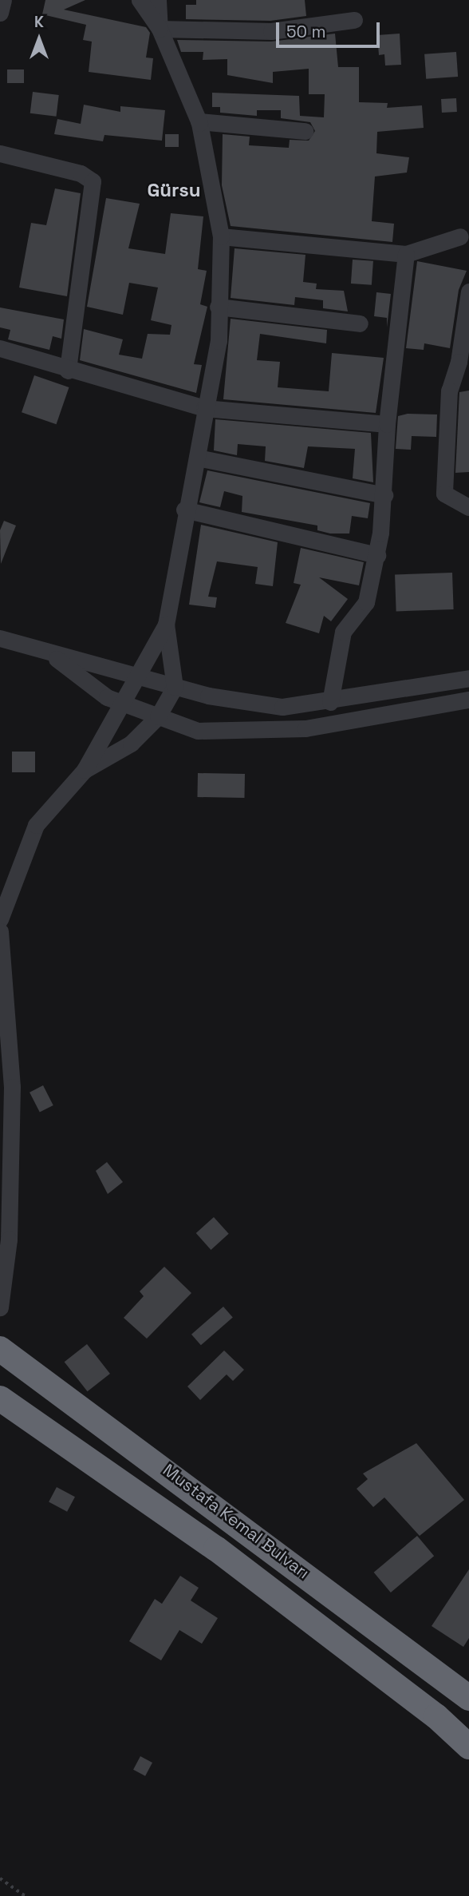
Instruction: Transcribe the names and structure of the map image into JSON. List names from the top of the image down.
{
  "streets": {
    "highway": ["Mustafa Kemal Bulvarı"]
  },
  "districts": ["Gürsu"],
  "scale_bar": "50 m",
  "north": "top"
}
